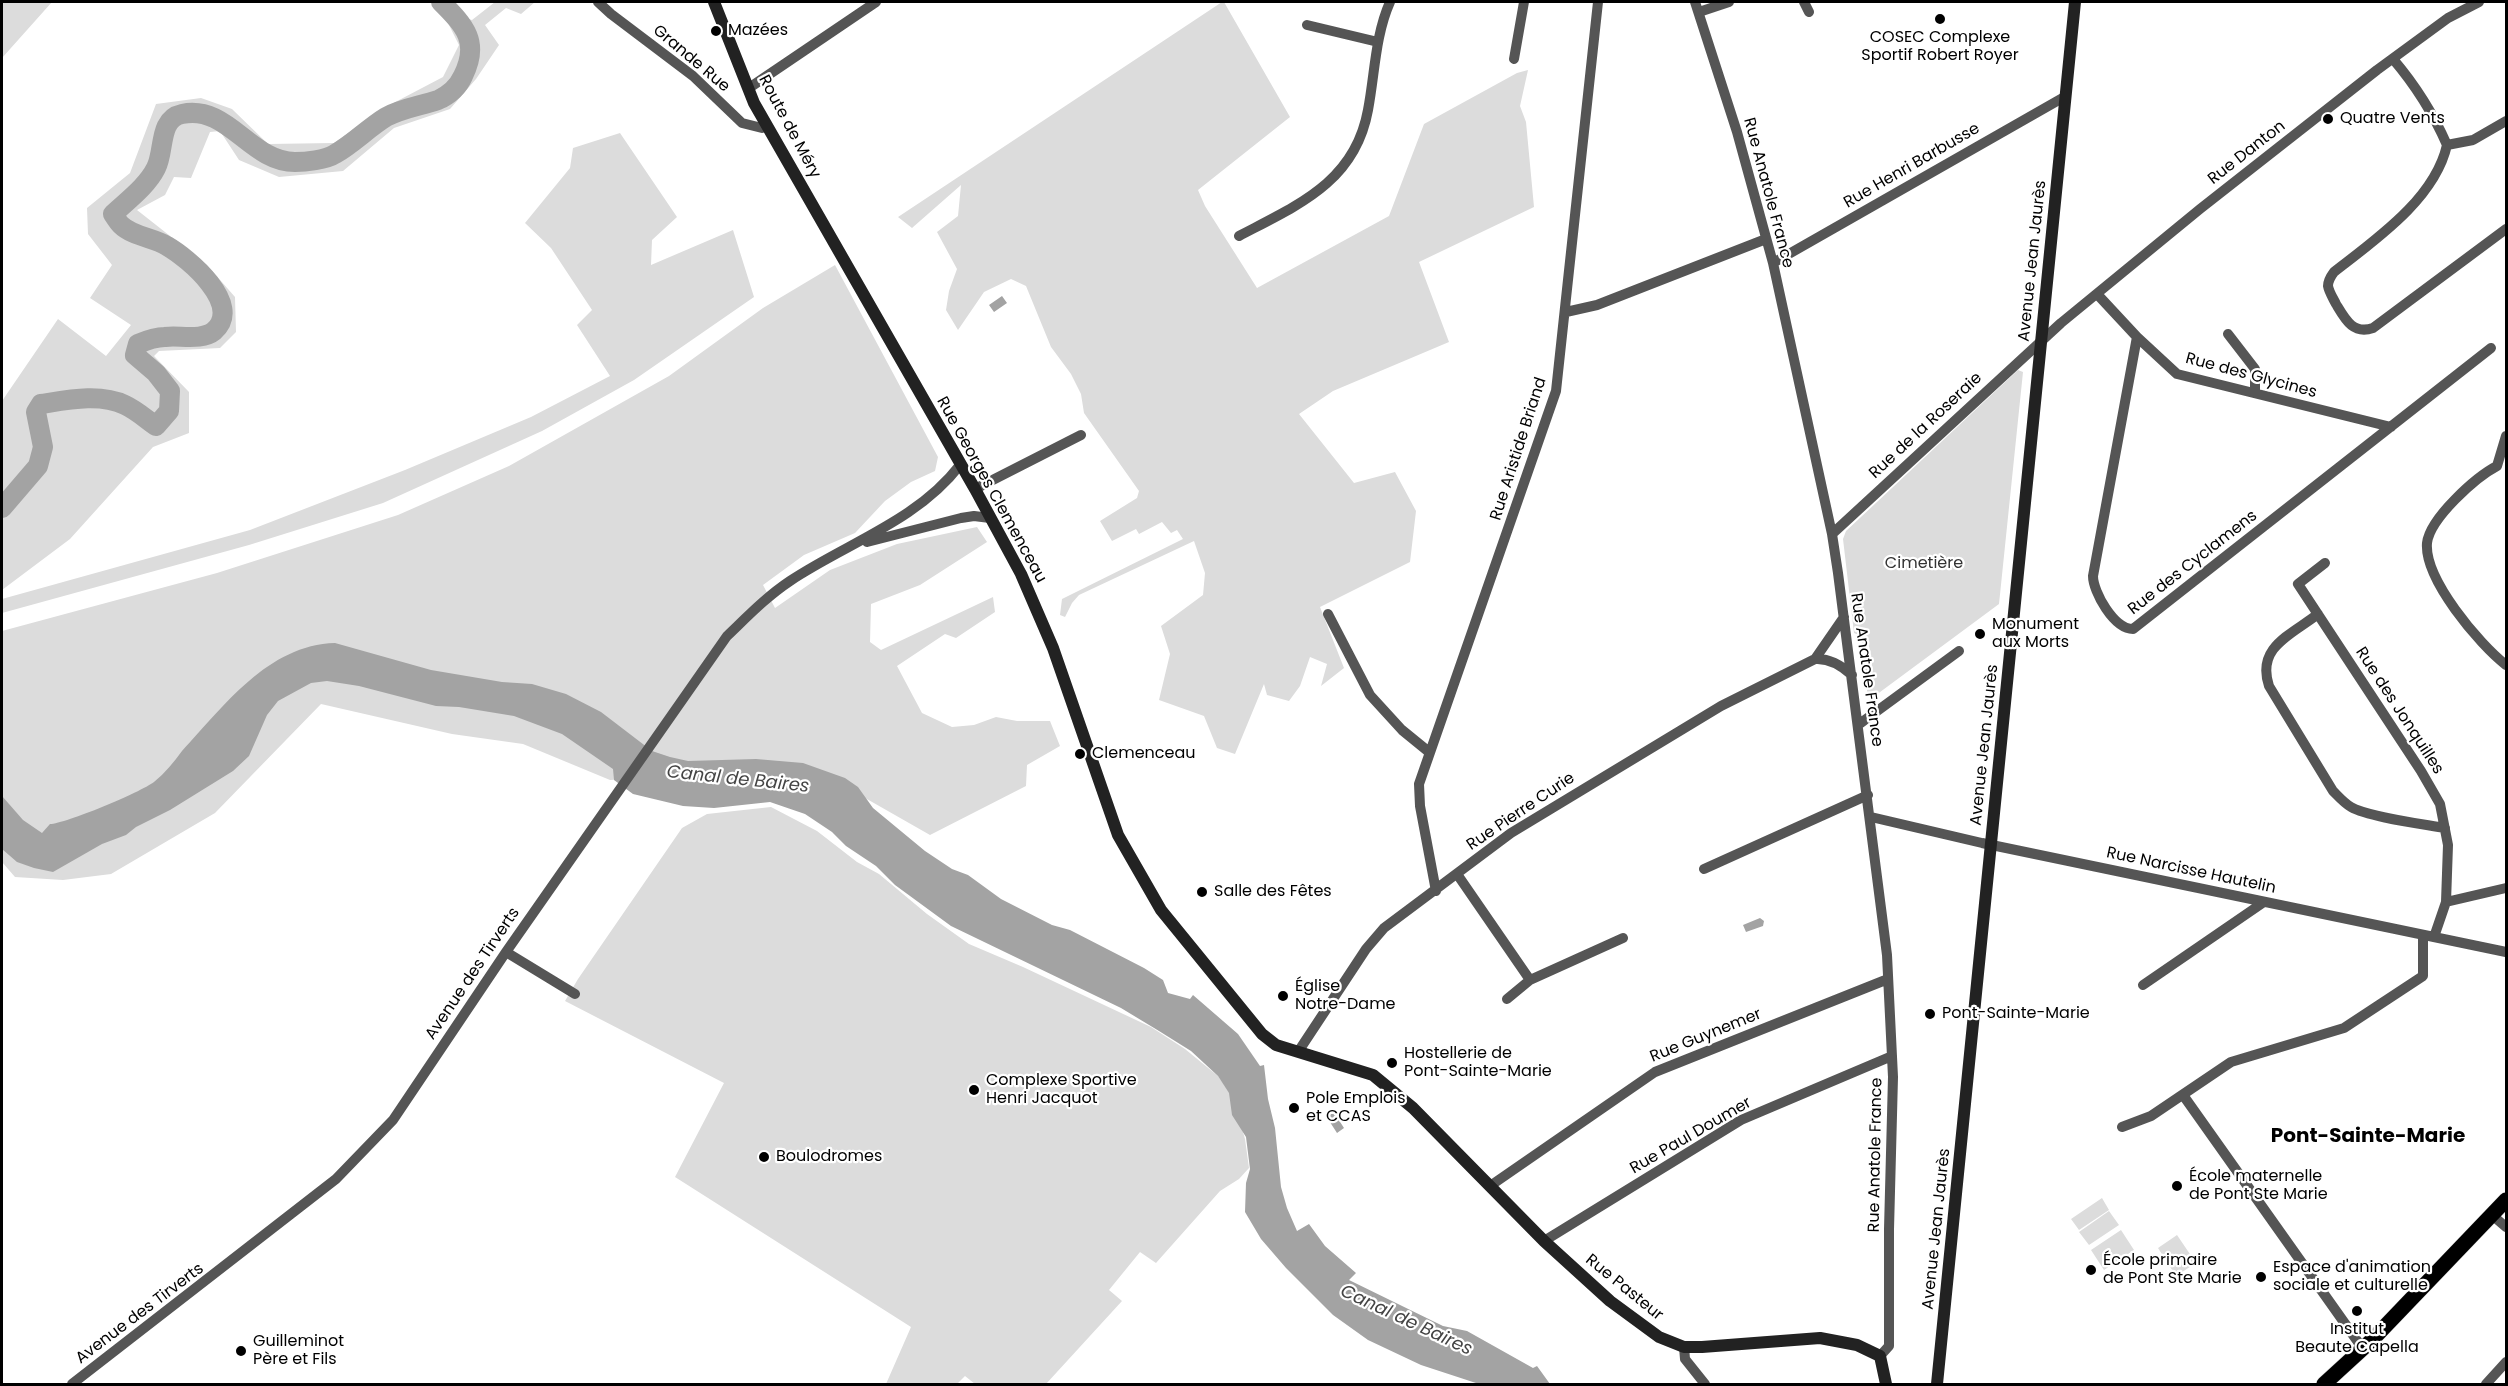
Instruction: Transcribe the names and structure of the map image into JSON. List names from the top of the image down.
{
  "streets": {
    "main road": [
      "Route de Méry",
      "Avenue Jean Jaurès",
      "Rue Georges Clemenceau",
      "Rue Pasteur"
    ],
    "street": [
      "Grande Rue",
      "Rue Danton",
      "Rue Henri Barbusse",
      "Rue Anatole France",
      "Rue des Glycines",
      "Rue de la Roseraie",
      "Rue Aristide Briand",
      "Rue des Cyclamens",
      "Rue des Jonquilles",
      "Rue Pierre Curie",
      "Rue Narcisse Hautelin",
      "Avenue des Tirverts",
      "Rue Guynemer",
      "Rue Paul Doumer"
    ]
  },
  "crossings": [
    ["Grande Rue", "Route de Méry"],
    ["Route de Méry", "Rue Georges Clemenceau"],
    ["Rue Danton", "Avenue Jean Jaurès"],
    ["Rue Danton", "Rue des Glycines"],
    ["Rue Danton", "Rue de la Roseraie"],
    ["Rue Henri Barbusse", "Rue Anatole France"],
    ["Rue Henri Barbusse", "Avenue Jean Jaurès"],
    ["Rue Anatole France", "Rue de la Roseraie"],
    ["Rue Anatole France", "Rue Pierre Curie"],
    ["Rue Anatole France", "Rue Narcisse Hautelin"],
    ["Rue Anatole France", "Rue Guynemer"],
    ["Rue Anatole France", "Rue Paul Doumer"],
    ["Rue Anatole France", "Rue Pasteur"],
    ["Avenue Jean Jaurès", "Rue de la Roseraie"],
    ["Avenue Jean Jaurès", "Rue Narcisse Hautelin"],
    ["Rue des Glycines", "Rue des Cyclamens"],
    ["Rue Aristide Briand", "Rue Pierre Curie"],
    ["Rue Georges Clemenceau", "Avenue des Tirverts"],
    ["Rue Georges Clemenceau", "Rue Pasteur"],
    ["Rue des Jonquilles", "Rue Narcisse Hautelin"],
    ["Rue Pierre Curie", "Rue Pasteur"],
    ["Rue Guynemer", "Rue Pasteur"],
    ["Rue Paul Doumer", "Rue Pasteur"]
  ],
  "districts": ["Pont-Sainte-Marie"],
  "water": ["Canal de Baires"],
  "parks": ["Cimetière"],
  "places": [
    "COSEC Complexe Sportif Robert Royer",
    "Mazées",
    "Quatre Vents",
    "Monument aux Morts",
    "Clemenceau",
    "Salle des Fêtes",
    "Église Notre-Dame",
    "Pont-Sainte-Marie",
    "Hostellerie de Pont-Sainte-Marie",
    "Complexe Sportive Henri Jacquot",
    "Pole Emplois et CCAS",
    "Boulodromes",
    "École maternelle de Pont Ste Marie",
    "École primaire de Pont Ste Marie",
    "Espace d'animation sociale et culturelle",
    "Institut Beaute Capella",
    "Guilleminot Père et Fils"
  ]
}
